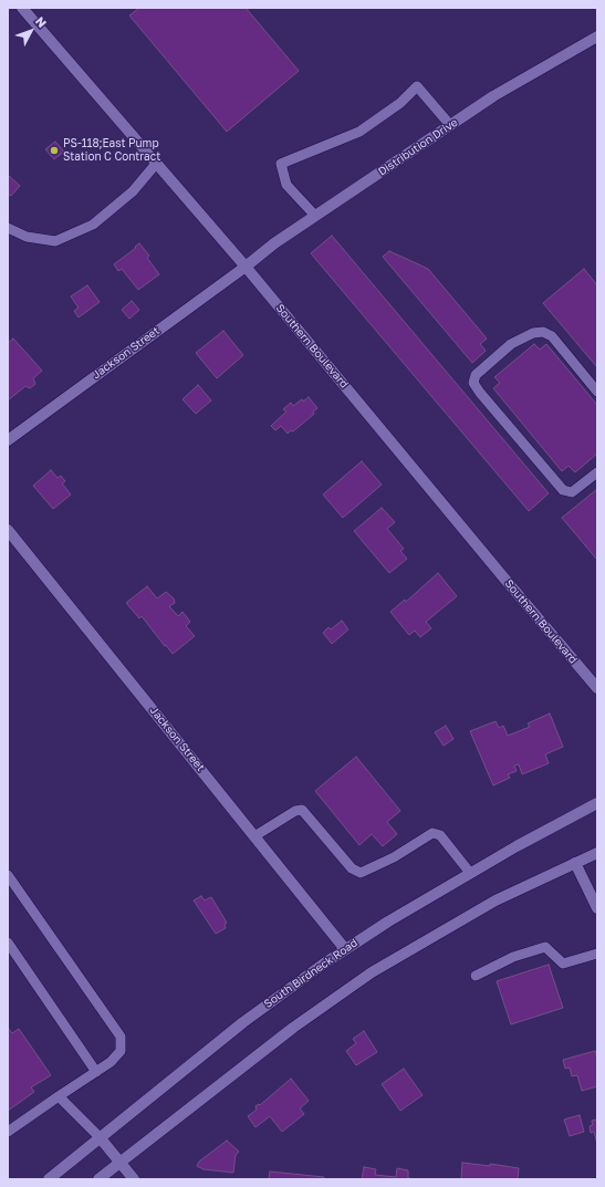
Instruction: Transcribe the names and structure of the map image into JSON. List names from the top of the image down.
{
  "streets": {
    "street": [
      "Distribution Drive",
      "Southern Boulevard",
      "Jackson Street",
      "South Birdneck Road"
    ]
  },
  "crossings": [
    ["Distribution Drive", "Southern Boulevard"],
    ["Distribution Drive", "Jackson Street"],
    ["Southern Boulevard", "Jackson Street"],
    ["Jackson Street", "South Birdneck Road"]
  ],
  "places": ["PS-118;East Pump Station C Contract"],
  "north": "top right"
}
